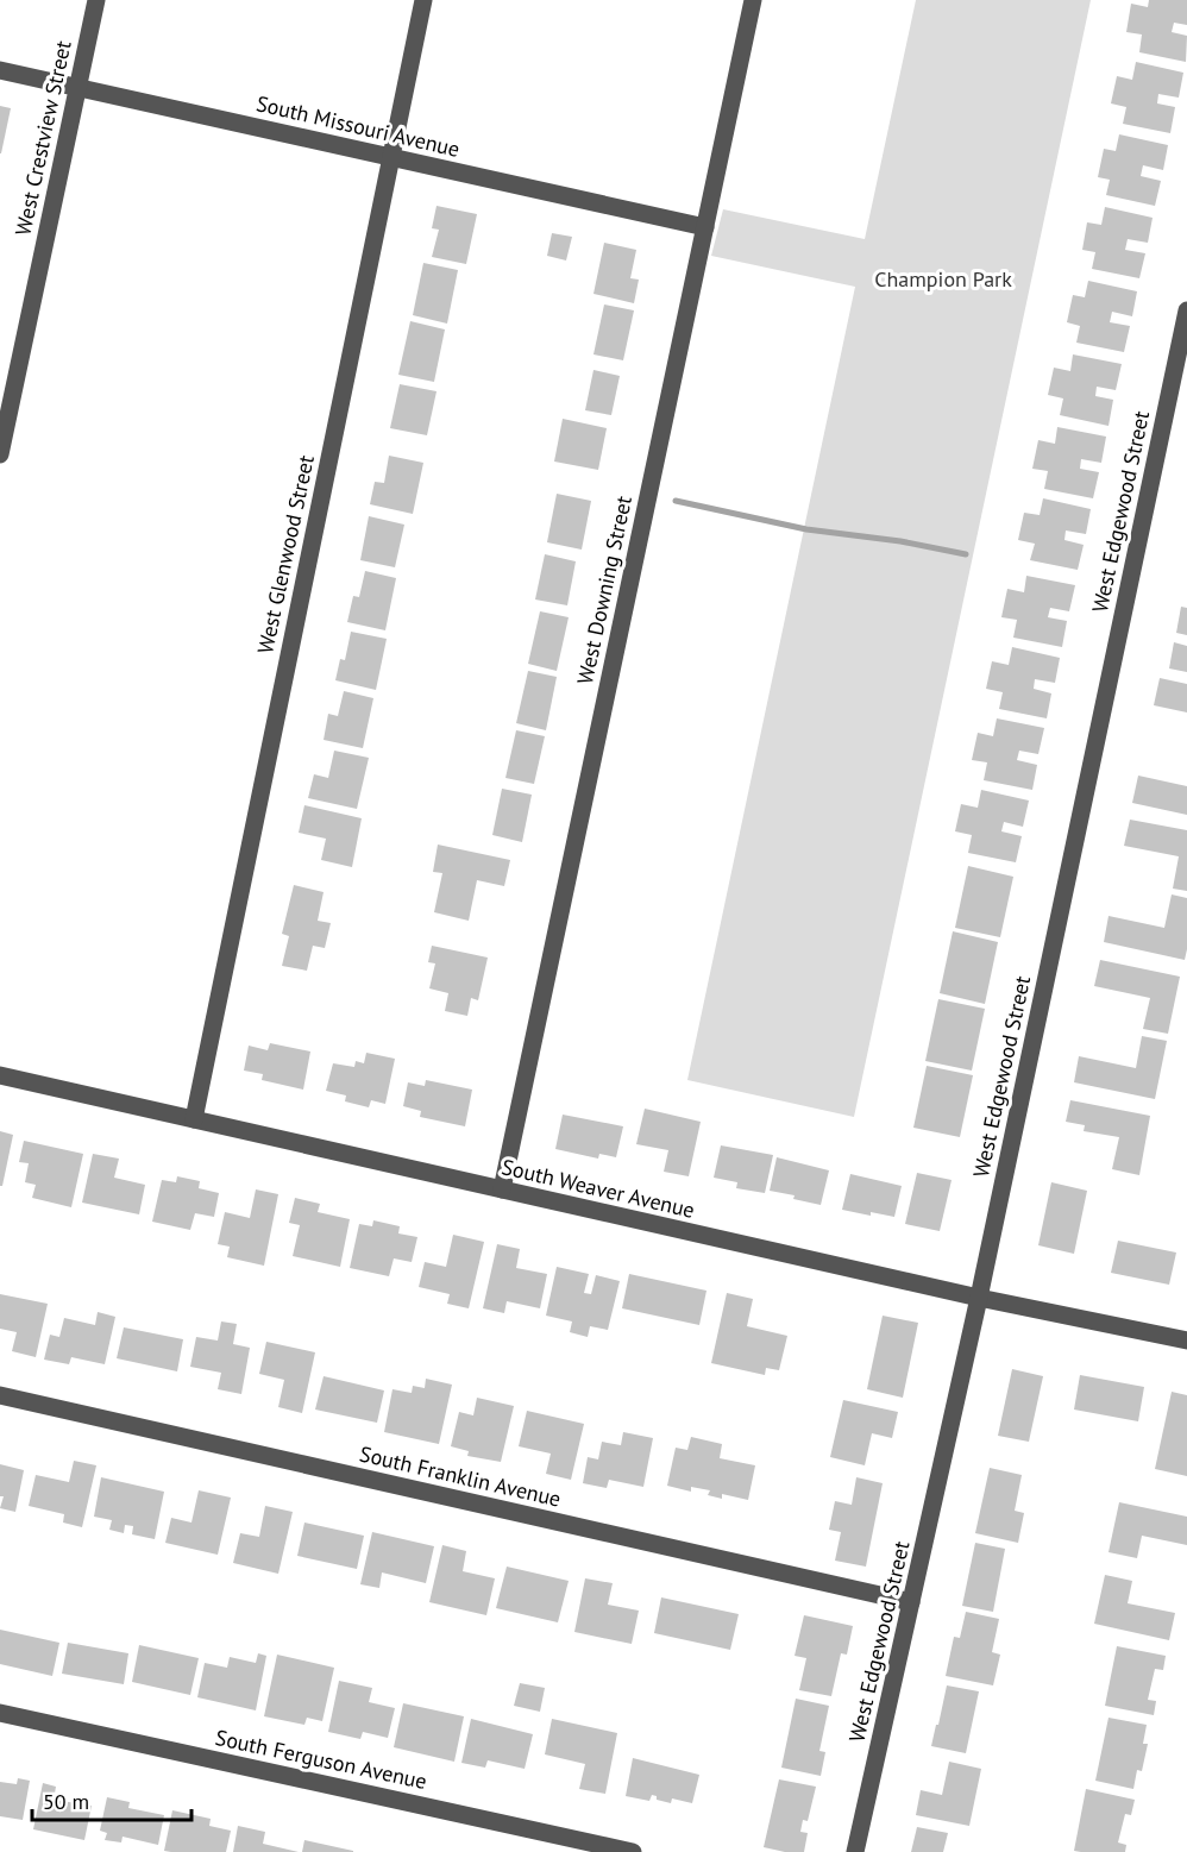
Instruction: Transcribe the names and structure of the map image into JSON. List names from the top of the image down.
{
  "streets": {
    "street": [
      "South Missouri Avenue",
      "West Crestview Street",
      "West Edgewood Street",
      "West Glenwood Street",
      "West Downing Street",
      "South Weaver Avenue",
      "South Franklin Avenue",
      "South Ferguson Avenue"
    ]
  },
  "crossings": [
    ["South Missouri Avenue", "West Crestview Street"],
    ["South Missouri Avenue", "West Glenwood Street"],
    ["South Missouri Avenue", "West Downing Street"],
    ["West Edgewood Street", "South Weaver Avenue"],
    ["West Edgewood Street", "South Franklin Avenue"],
    ["West Glenwood Street", "South Weaver Avenue"],
    ["West Downing Street", "South Weaver Avenue"]
  ],
  "parks": ["Champion Park"],
  "scale_bar": "50 m"
}
